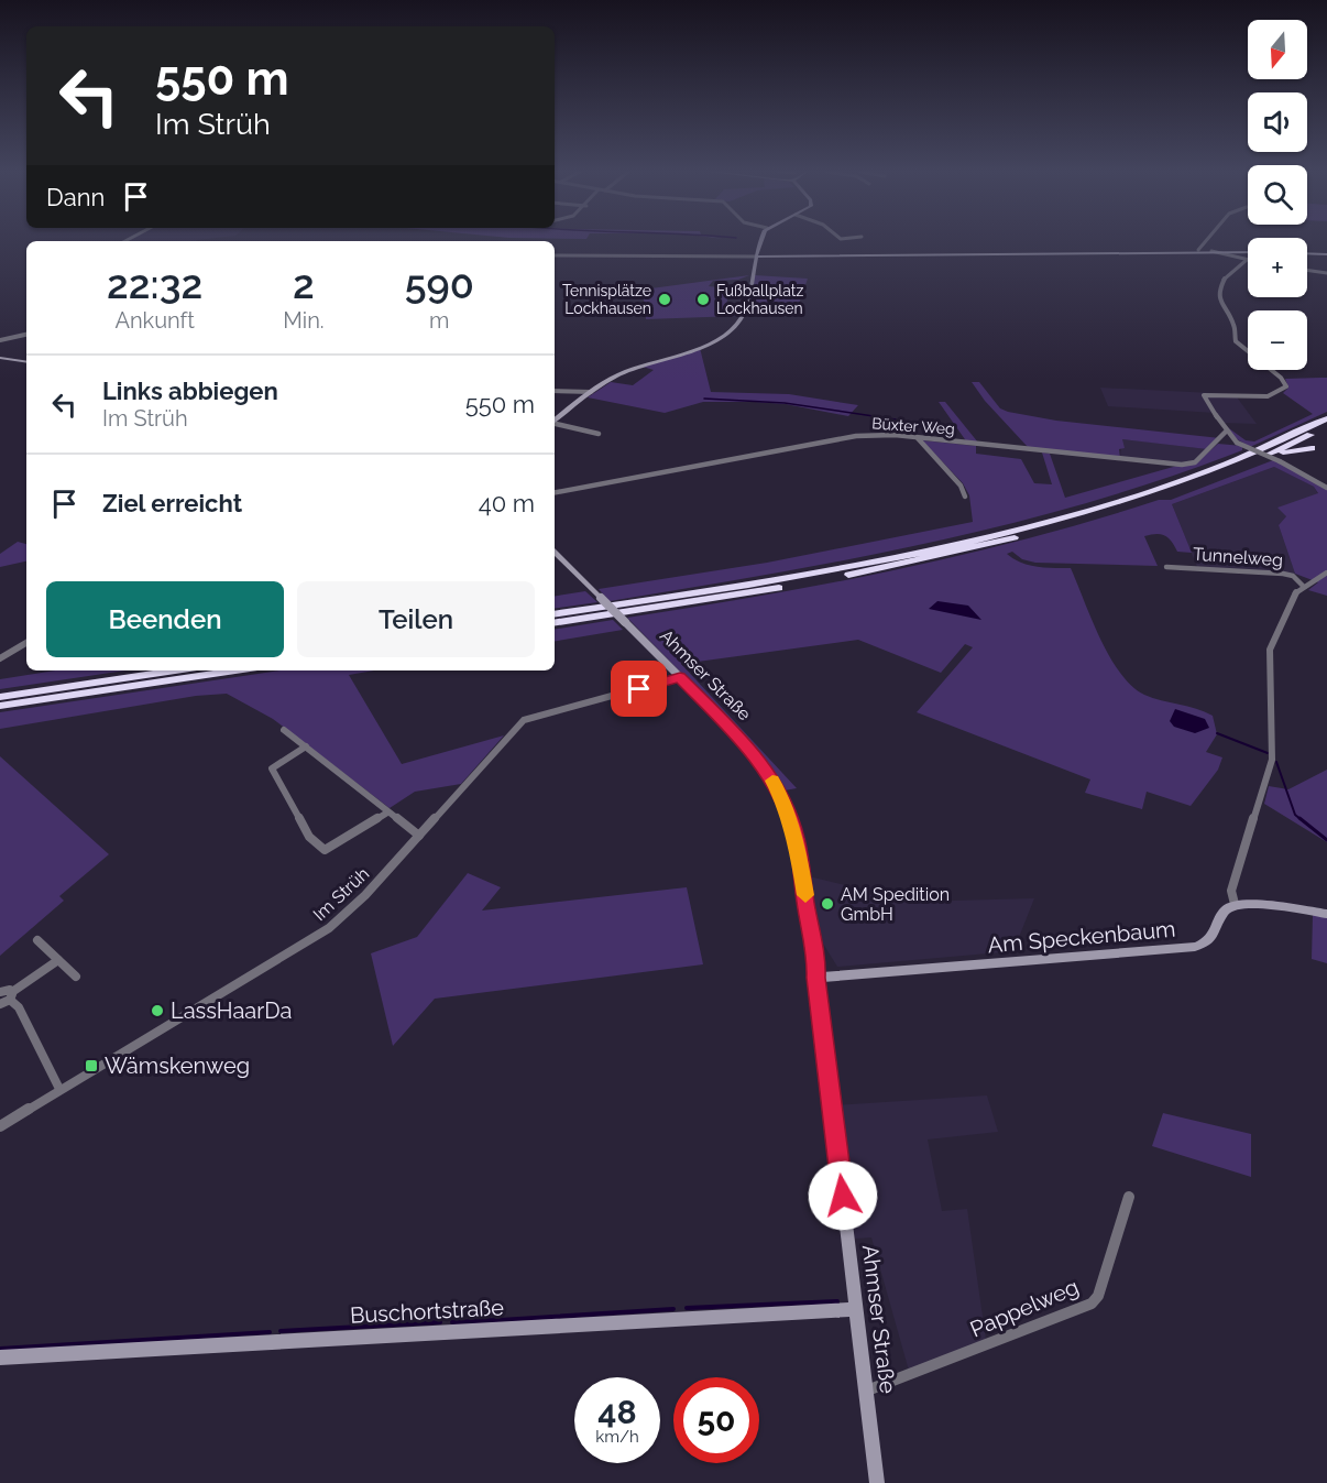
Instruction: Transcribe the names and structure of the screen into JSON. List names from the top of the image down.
{
  "streets": {
    "main road": ["Buschortstraße"],
    "street": [
      "Büxter Weg",
      "Tunnelweg",
      "Ahmser Straße",
      "Im Strüh",
      "Am Speckenbaum",
      "Pappelweg"
    ]
  },
  "crossings": [
    ["Ahmser Straße", "Im Strüh"],
    ["Ahmser Straße", "Am Speckenbaum"],
    ["Ahmser Straße", "Pappelweg"],
    ["Ahmser Straße", "Buschortstraße"]
  ],
  "places": {
    "other": [
      "Tennisplätze Lockhausen",
      "Fußballplatz Lockhausen",
      "AM Spedition GmbH",
      "LassHaarDa"
    ],
    "transit": ["Wämskenweg"]
  },
  "north": "bottom",
  "page": {
    "map_buttons": ["+", "−"],
    "turn": ["550 m", "Im Strüh"],
    "then": "Dann",
    "eta": [
      "22:32",
      "Ankunft",
      "2",
      "Min.",
      "590",
      "m"
    ],
    "list": [
      {
        "name": "Links abbiegen",
        "note": "Im Strüh",
        "value": "550 m"
      },
      {
        "name": "Ziel erreicht",
        "value": "40 m"
      }
    ],
    "buttons": ["Beenden", "Teilen"],
    "speed": "48 km/h",
    "limit": "50"
  }
}
